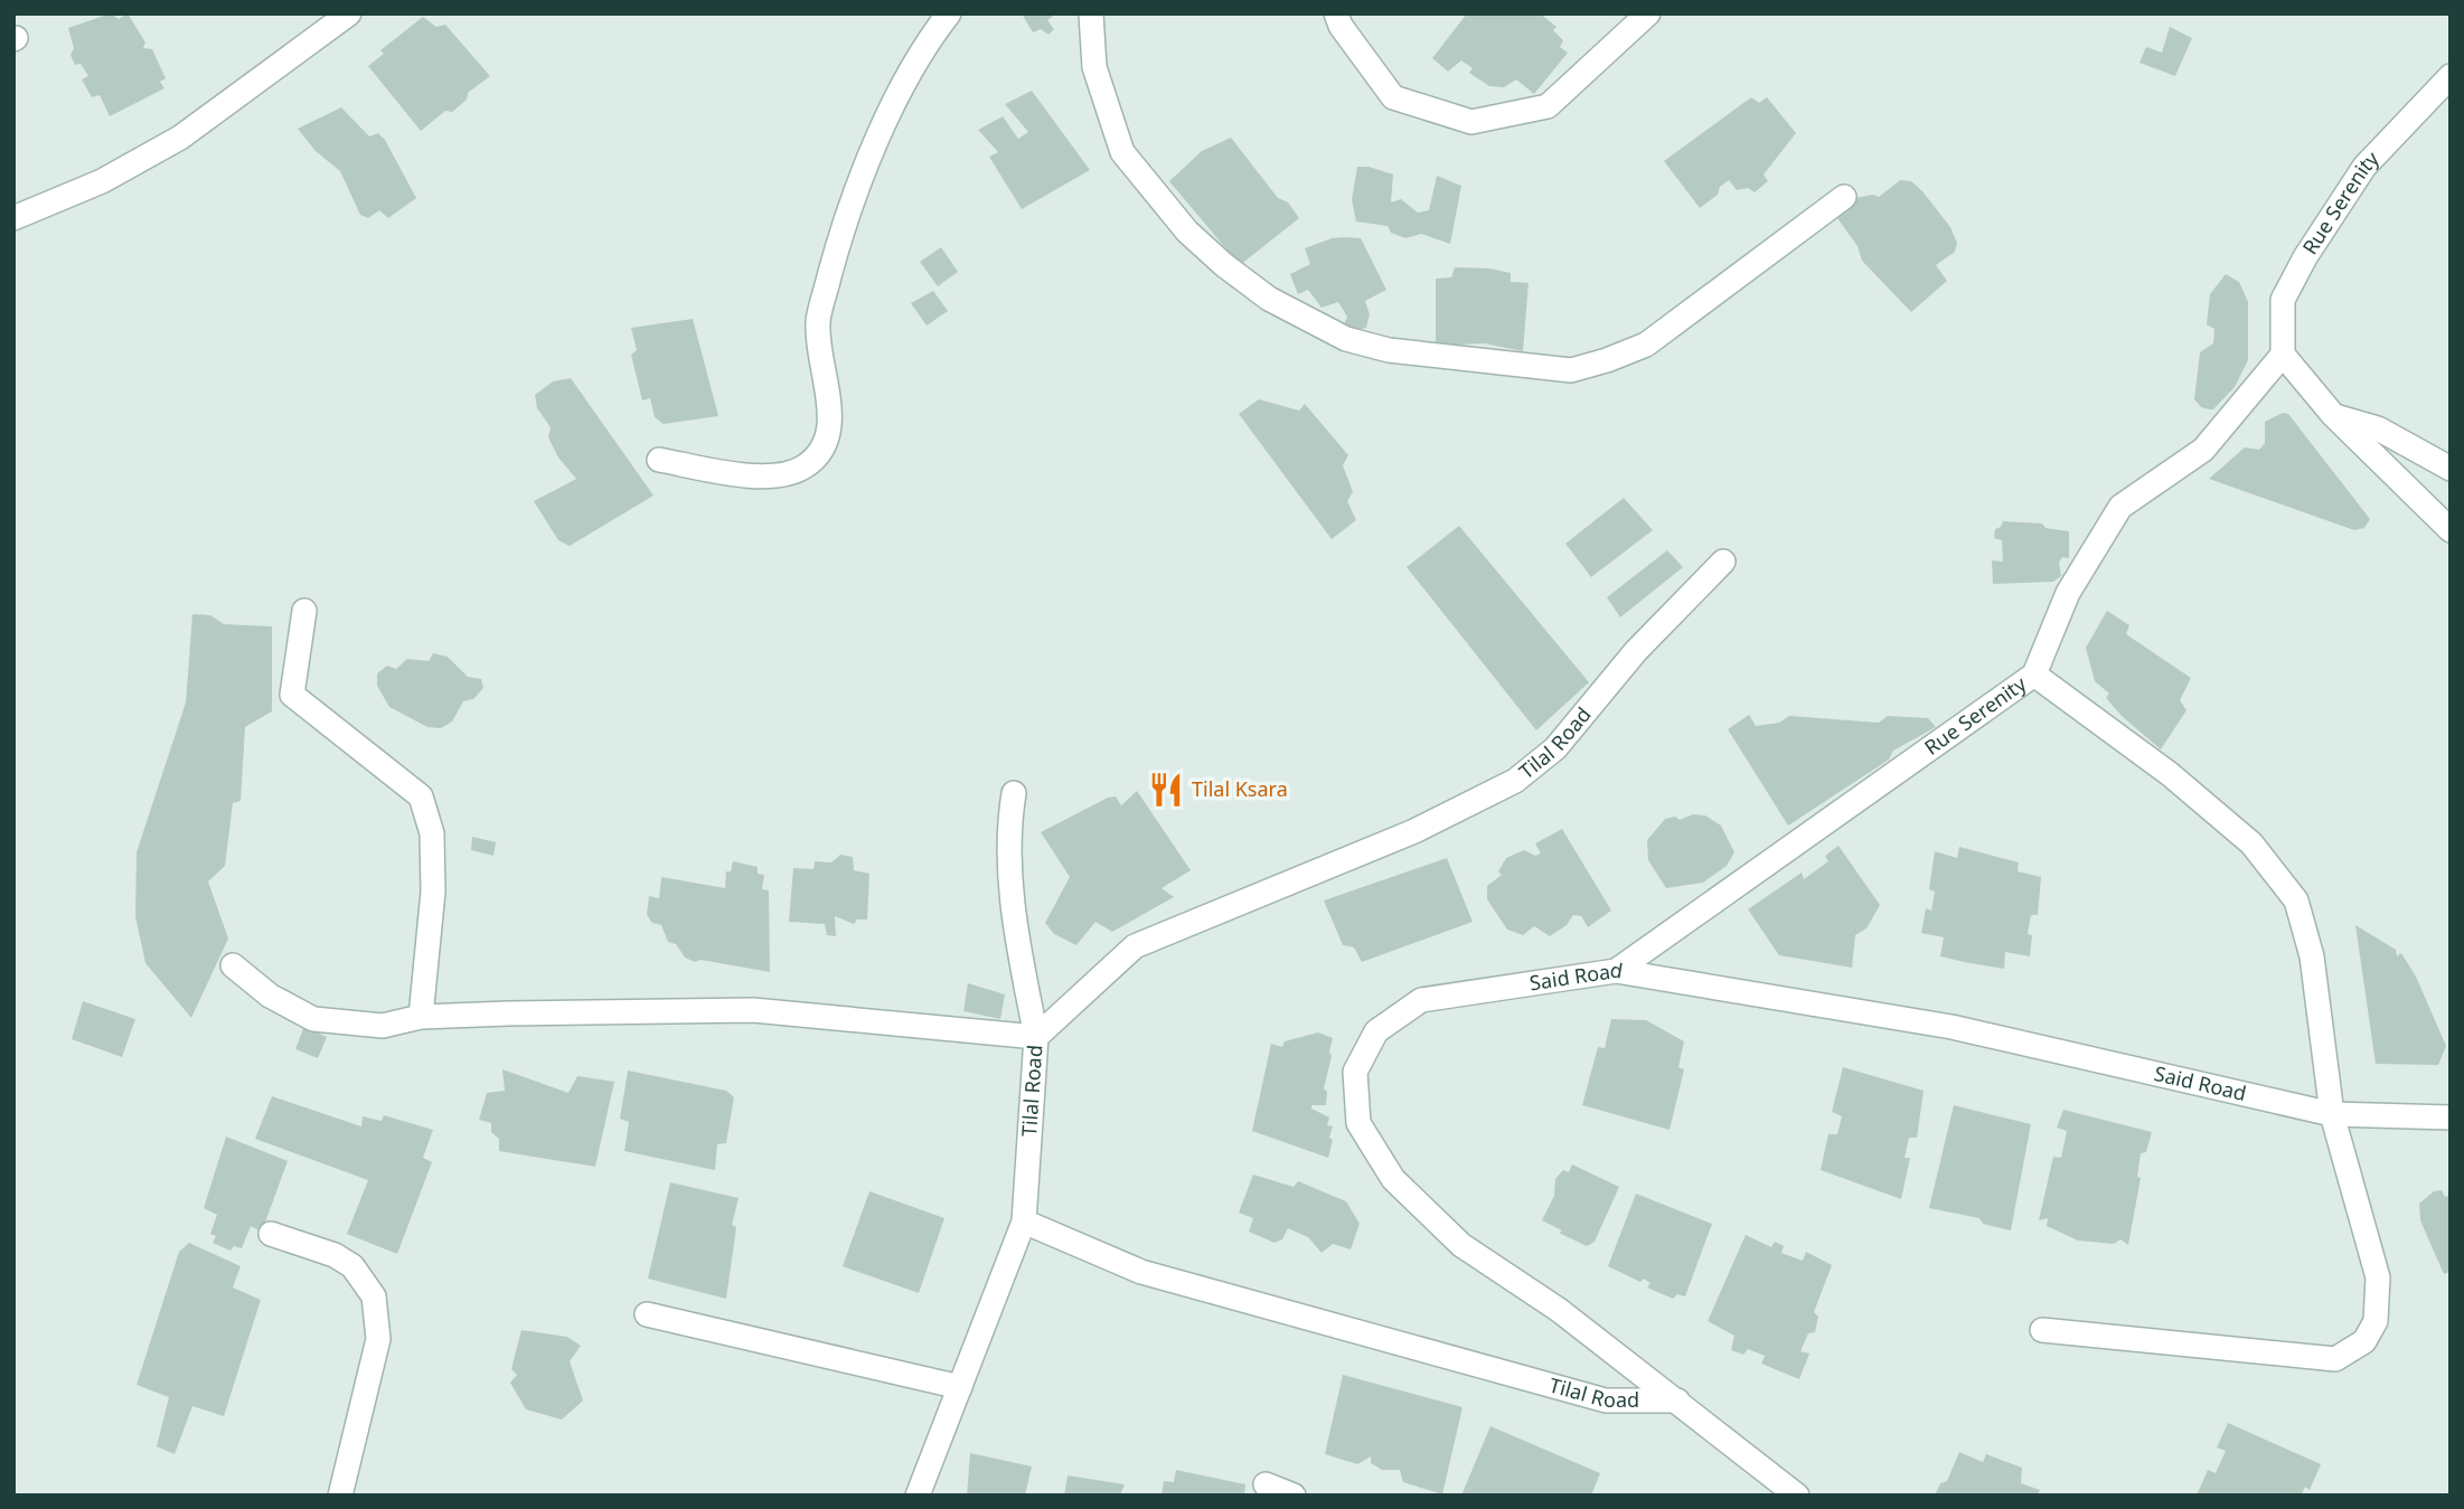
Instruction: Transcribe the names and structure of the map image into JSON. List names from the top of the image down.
{
  "streets": {
    "street": ["Rue Serenity", "Tilal Road", "Said Road"]
  },
  "crossings": [
    ["Rue Serenity", "Said Road"],
    ["Tilal Road", "Said Road"]
  ],
  "places": {
    "restaurant": ["Tilal Ksara"]
  }
}
